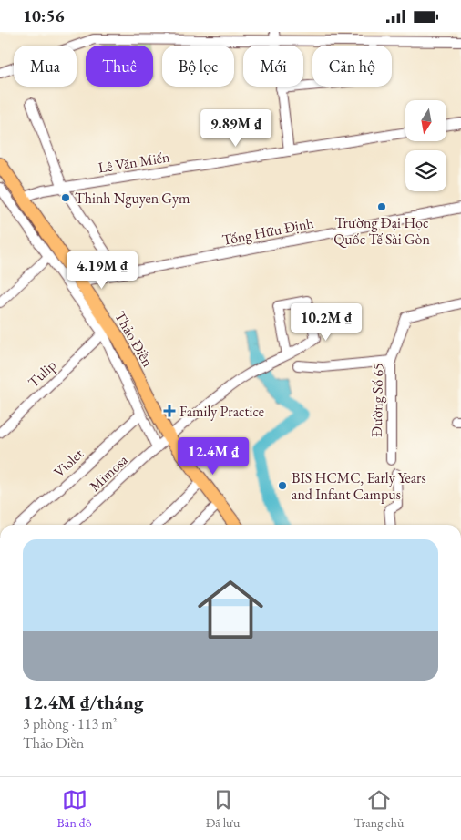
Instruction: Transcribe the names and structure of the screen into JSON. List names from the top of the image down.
{
  "streets": {
    "main road": ["Thảo Điền"],
    "street": [
      "Lê Văn Miến",
      "Tống Hữu Định",
      "Tulip",
      "Đường Số 65",
      "Violet",
      "Mimosa"
    ]
  },
  "crossings": [
    ["Lê Văn Miến", "Thảo Điền"],
    ["Tống Hữu Định", "Thảo Điền"],
    ["Thảo Điền", "Mimosa"]
  ],
  "places": {
    "other": ["Thinh Nguyen Gym", "Trường Đại Học Quốc Tế Sài Gòn", "BIS HCMC, Early Years and Infant Campus"],
    "health": ["Family Practice"]
  },
  "north": "bottom",
  "page": {
    "status": "10:56",
    "chip": [
      "Mua",
      "Thuê",
      "Bộ lọc",
      "Mới",
      "Căn hộ"
    ],
    "price": [
      "9.89M ₫",
      "4.19M ₫",
      "10.2M ₫",
      "12.4M ₫"
    ],
    "list": [
      {
        "name": "12.4M ₫/tháng",
        "note": "3 phòng · 113 m² · Thảo Điền"
      }
    ],
    "tabs": ["Bản đồ", "Đã lưu", "Trang chủ"]
  }
}
